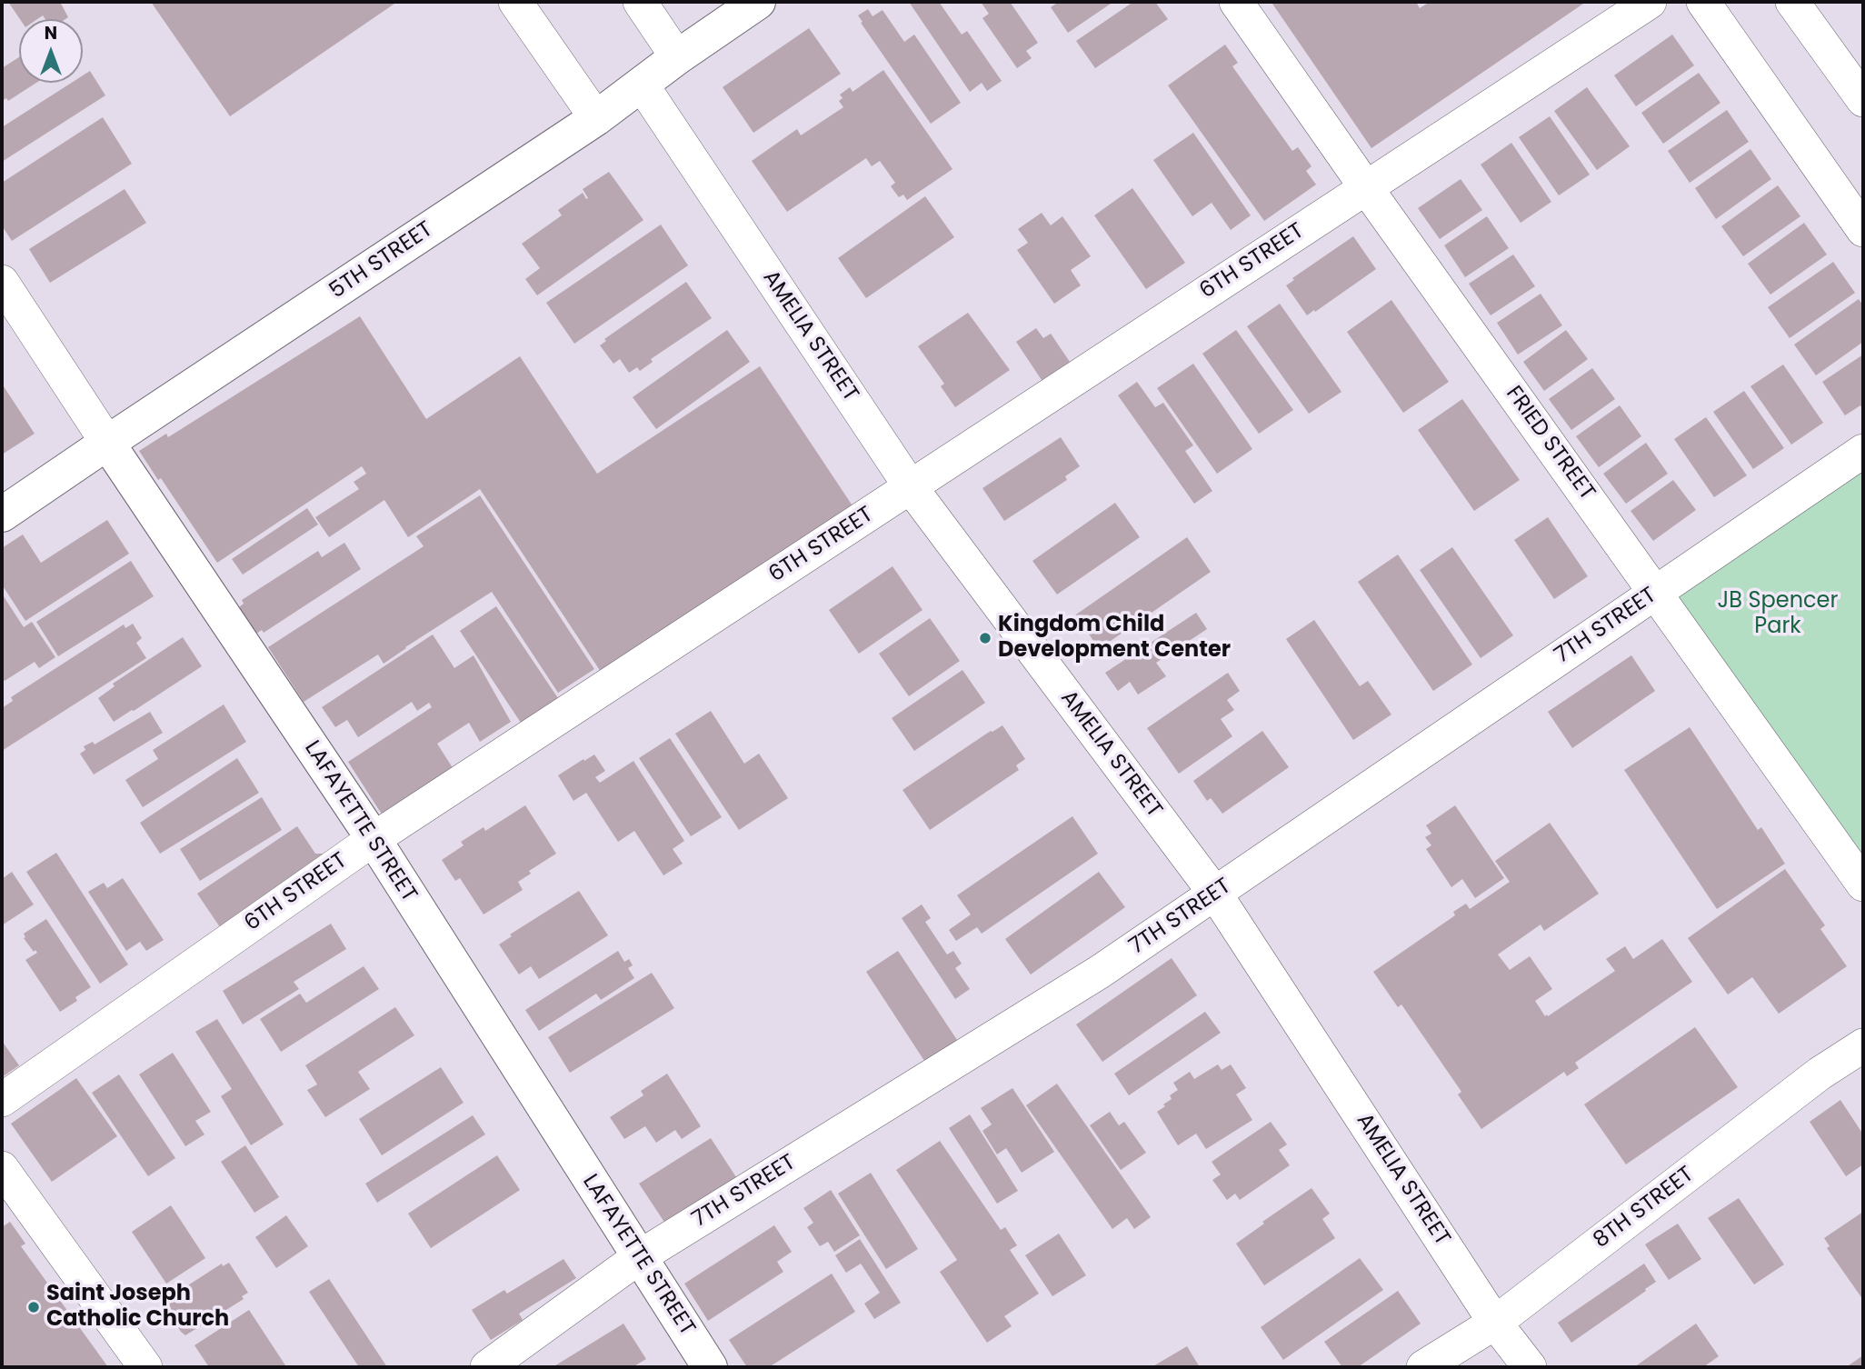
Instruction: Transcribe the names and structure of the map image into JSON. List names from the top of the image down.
{
  "streets": {
    "main road": ["5TH STREET", "LAFAYETTE STREET"],
    "street": [
      "6TH STREET",
      "AMELIA STREET",
      "FRIED STREET",
      "7TH STREET",
      "8TH STREET"
    ]
  },
  "crossings": [
    ["5TH STREET", "AMELIA STREET"],
    ["5TH STREET", "LAFAYETTE STREET"],
    ["6TH STREET", "AMELIA STREET"],
    ["6TH STREET", "FRIED STREET"],
    ["6TH STREET", "LAFAYETTE STREET"],
    ["AMELIA STREET", "7TH STREET"],
    ["AMELIA STREET", "8TH STREET"],
    ["FRIED STREET", "7TH STREET"],
    ["7TH STREET", "LAFAYETTE STREET"]
  ],
  "parks": ["JB Spencer Park"],
  "places": ["Kingdom Child Development Center", "Saint Joseph Catholic Church"],
  "north": "top"
}
